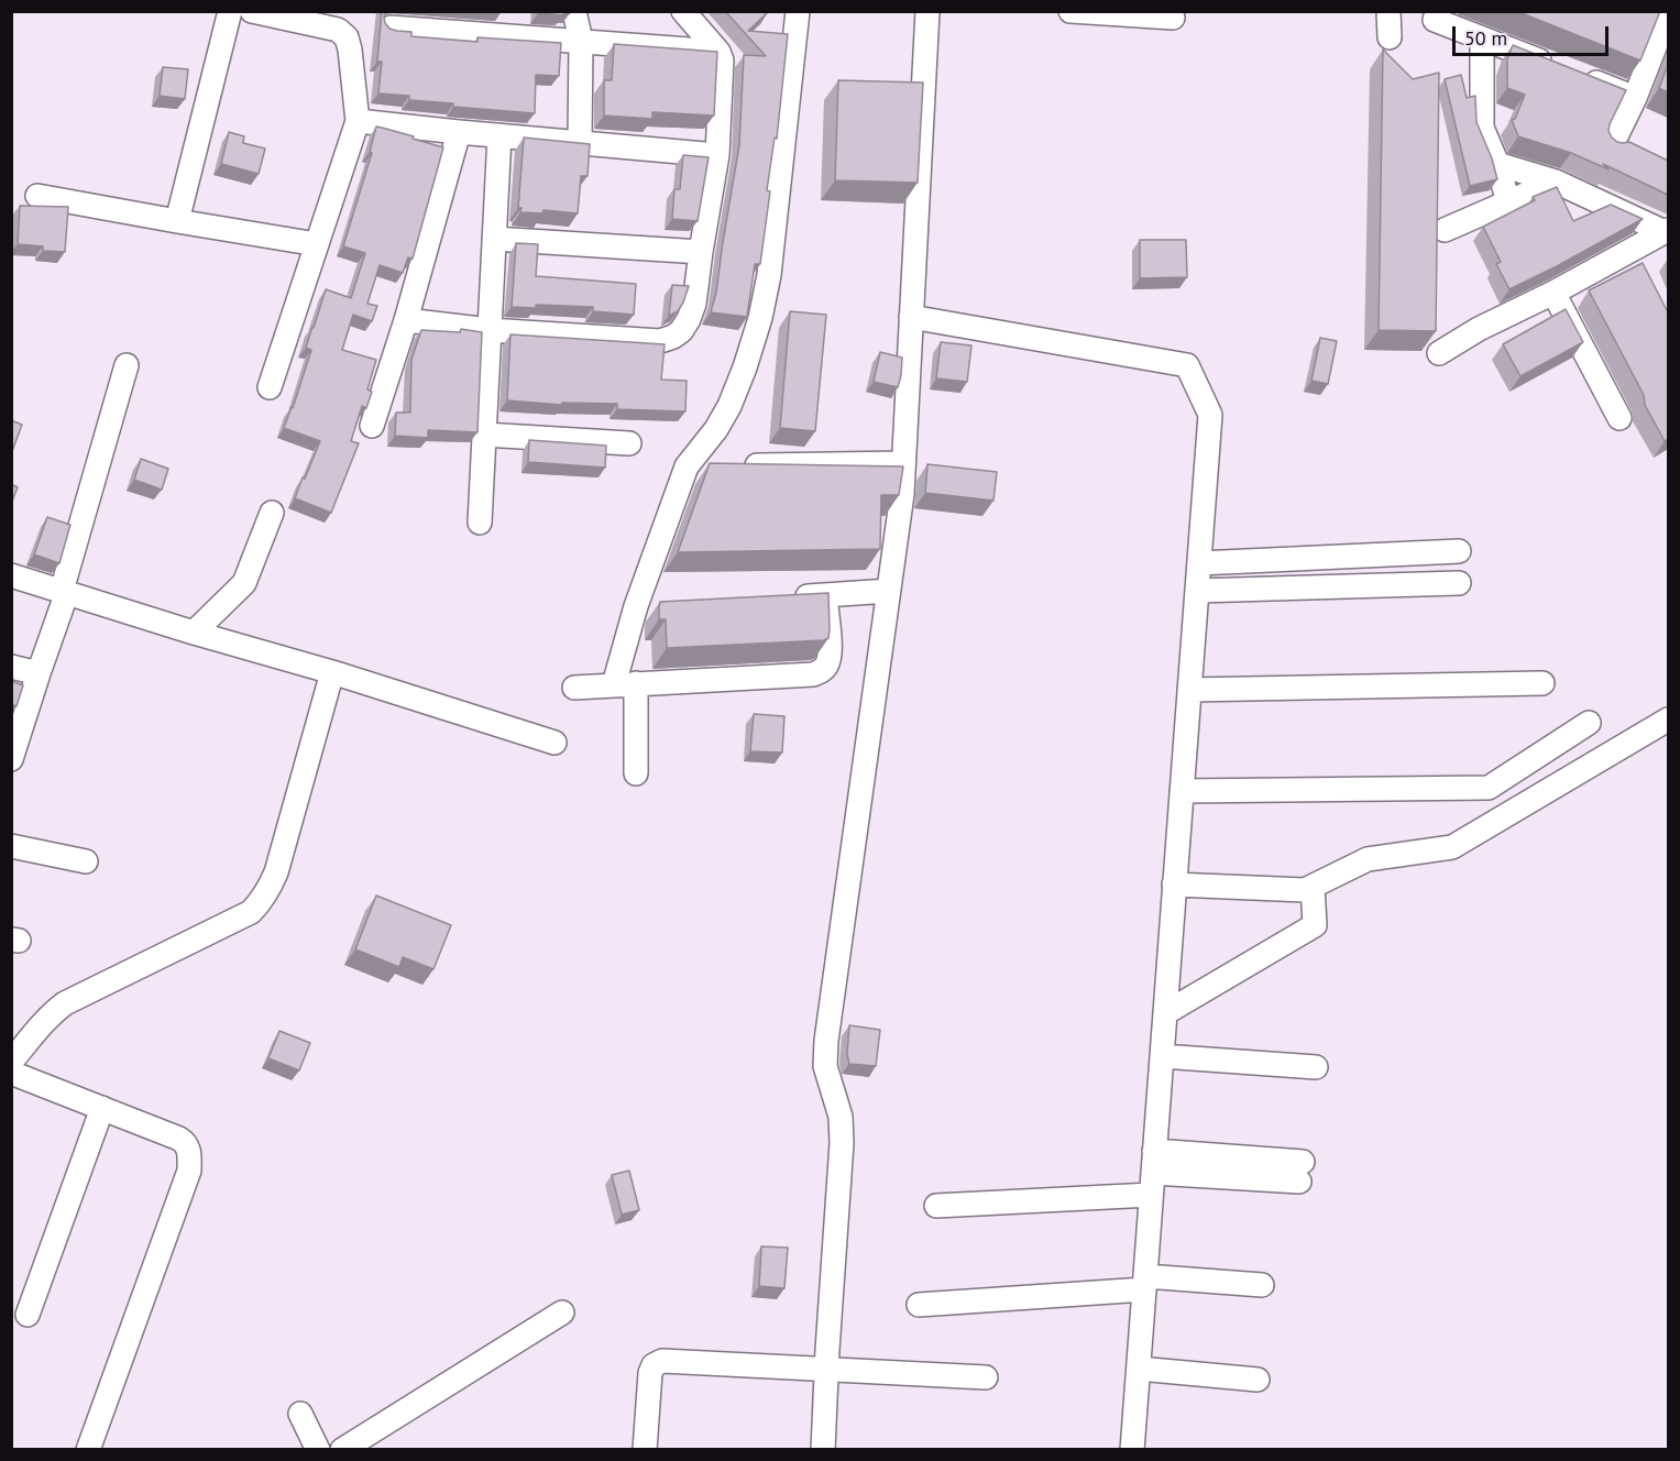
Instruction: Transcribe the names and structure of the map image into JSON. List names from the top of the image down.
{
  "scale_bar": "50 m"
}
